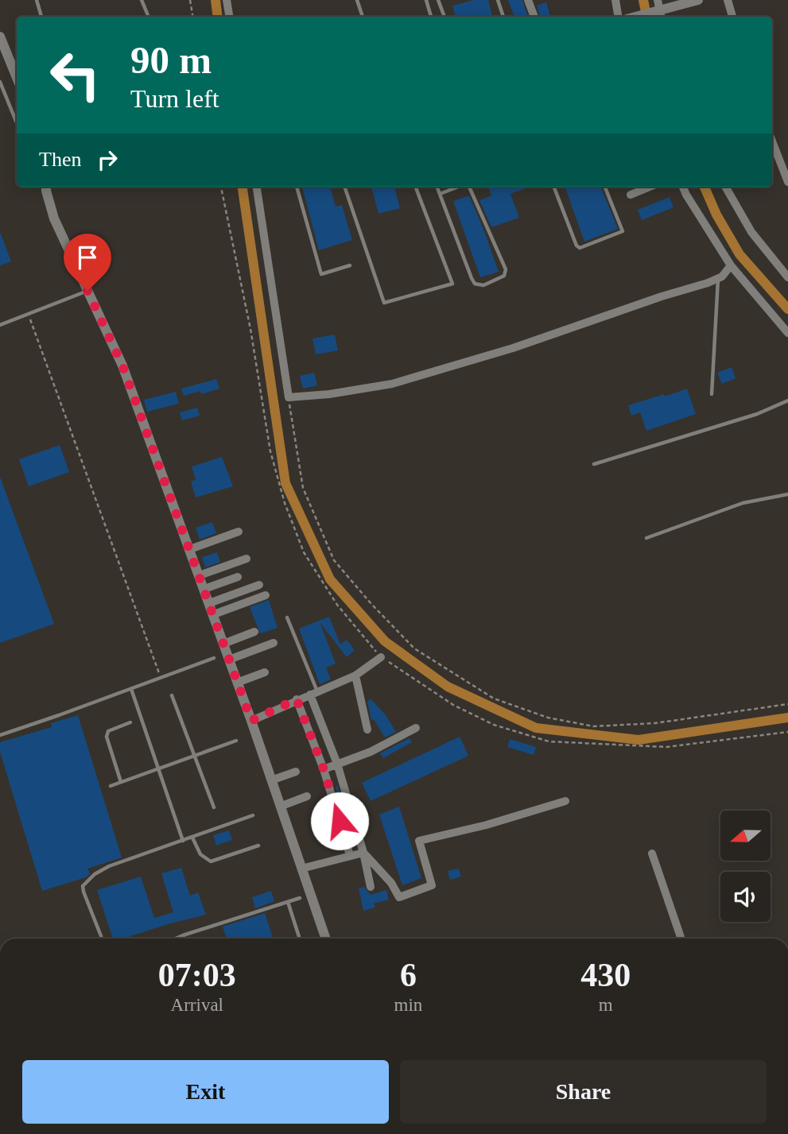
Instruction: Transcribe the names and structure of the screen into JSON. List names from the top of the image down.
{
  "north": "left",
  "page": {
    "turn": ["90 m", "Turn left"],
    "then": "Then",
    "eta": [
      "07:03",
      "Arrival",
      "6",
      "min",
      "430",
      "m"
    ],
    "buttons": ["Exit", "Share"]
  }
}
